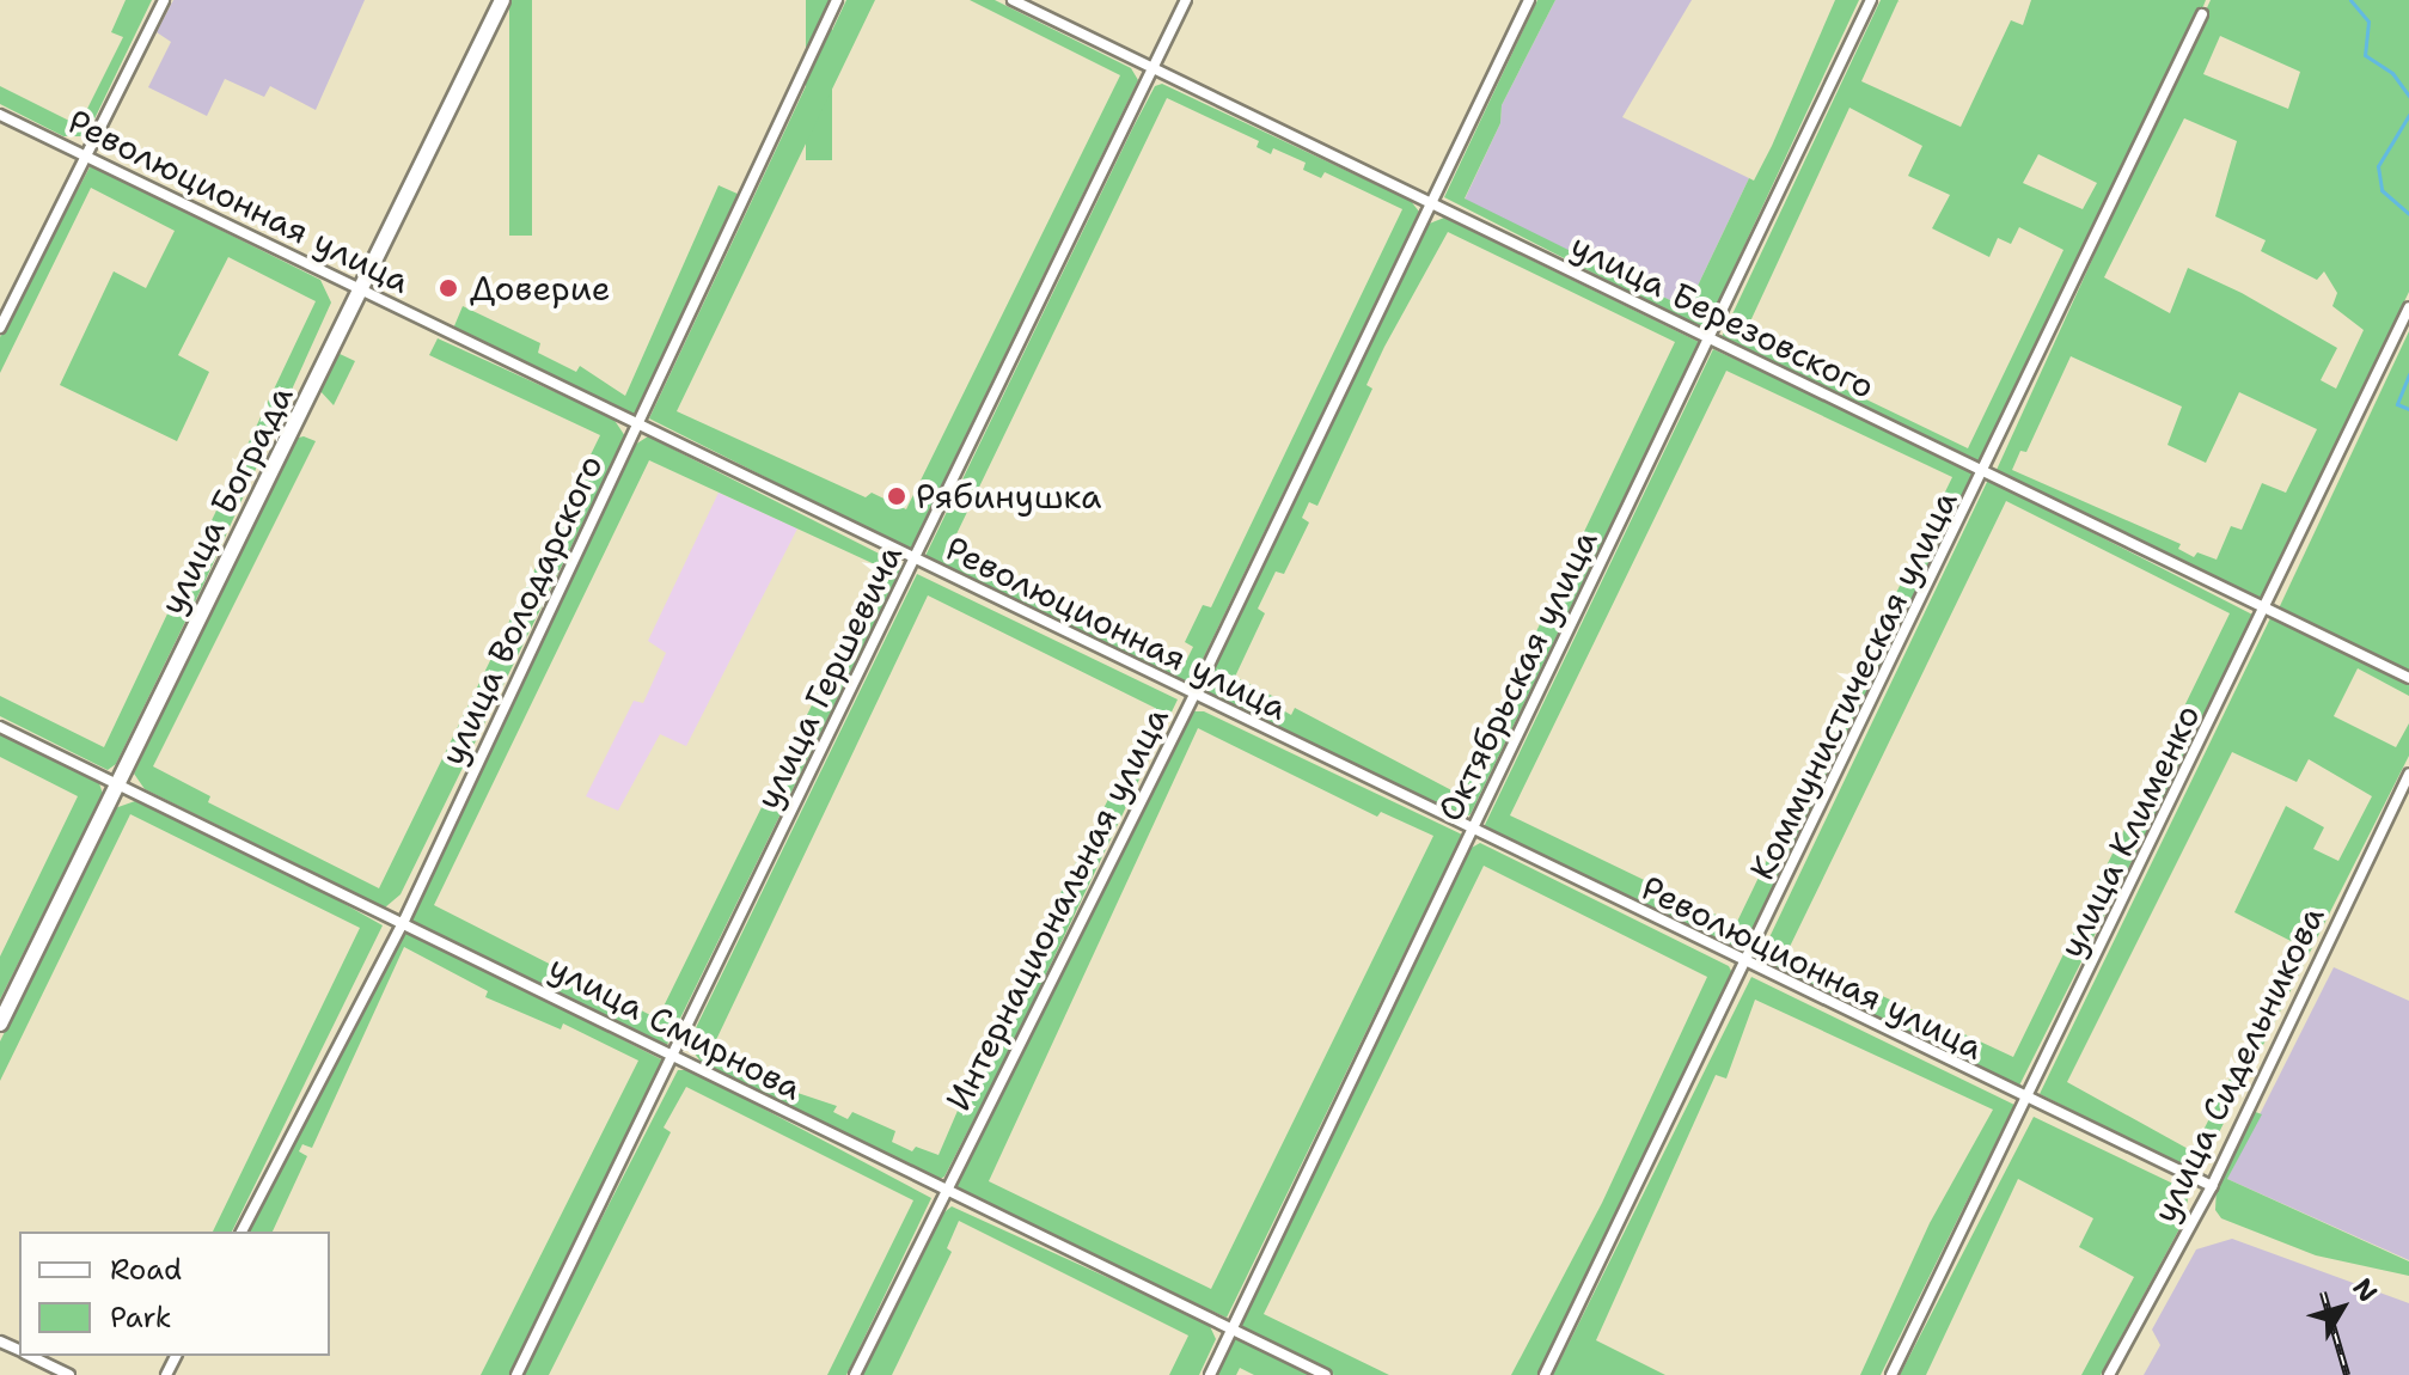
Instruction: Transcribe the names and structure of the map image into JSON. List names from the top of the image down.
{
  "streets": {
    "street": [
      "Революционная улица",
      "улица Березовского",
      "улица Бограда",
      "улица Володарского",
      "Октябрьская улица",
      "улица Гершевича",
      "Коммунистическая улица",
      "улица Клименко",
      "Интернациональная улица",
      "улица Смирнова",
      "улица Сидельникова"
    ]
  },
  "crossings": [
    ["Революционная улица", "улица Бограда"],
    ["Революционная улица", "улица Володарского"],
    ["Революционная улица", "Октябрьская улица"],
    ["Революционная улица", "улица Гершевича"],
    ["Революционная улица", "Коммунистическая улица"],
    ["Революционная улица", "улица Клименко"],
    ["Революционная улица", "Интернациональная улица"],
    ["Революционная улица", "улица Сидельникова"],
    ["улица Березовского", "Октябрьская улица"],
    ["улица Березовского", "улица Гершевича"],
    ["улица Березовского", "Коммунистическая улица"],
    ["улица Березовского", "улица Клименко"],
    ["улица Березовского", "Интернациональная улица"],
    ["улица Бограда", "улица Смирнова"],
    ["улица Володарского", "улица Смирнова"],
    ["Октябрьская улица", "улица Смирнова"],
    ["улица Гершевича", "улица Смирнова"],
    ["Интернациональная улица", "улица Смирнова"]
  ],
  "places": ["Доверие", "Рябинушка"],
  "legend": ["Road", "Park"],
  "north": "top right"
}
